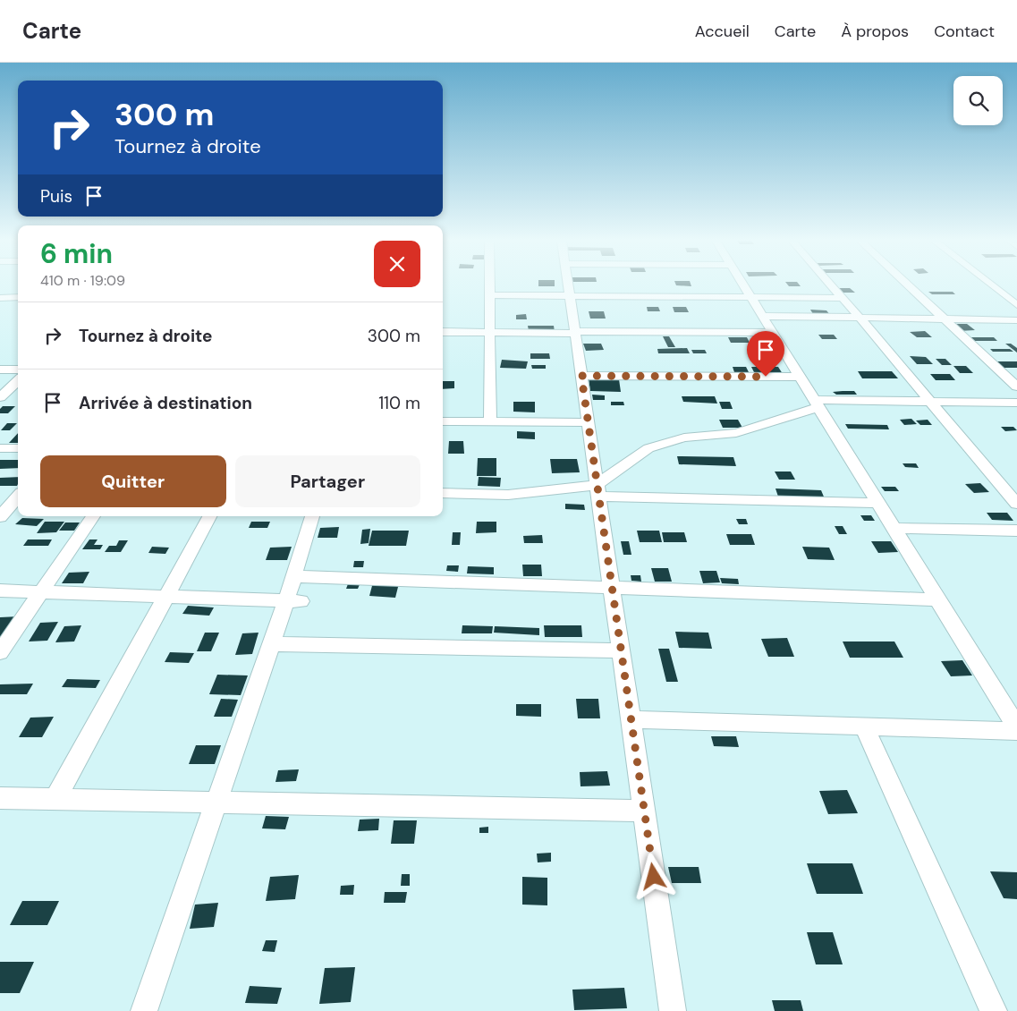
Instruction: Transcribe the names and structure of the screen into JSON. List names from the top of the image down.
{
  "page": {
    "header": "Carte",
    "nav": [
      "Accueil",
      "Carte",
      "À propos",
      "Contact"
    ],
    "turn": ["300 m", "Tournez à droite"],
    "then": "Puis",
    "heading": ["6 min", "410 m · 19:09"],
    "list": [
      {
        "name": "Tournez à droite",
        "value": "300 m"
      },
      {
        "name": "Arrivée à destination",
        "value": "110 m"
      }
    ],
    "buttons": ["Quitter", "Partager"]
  }
}
